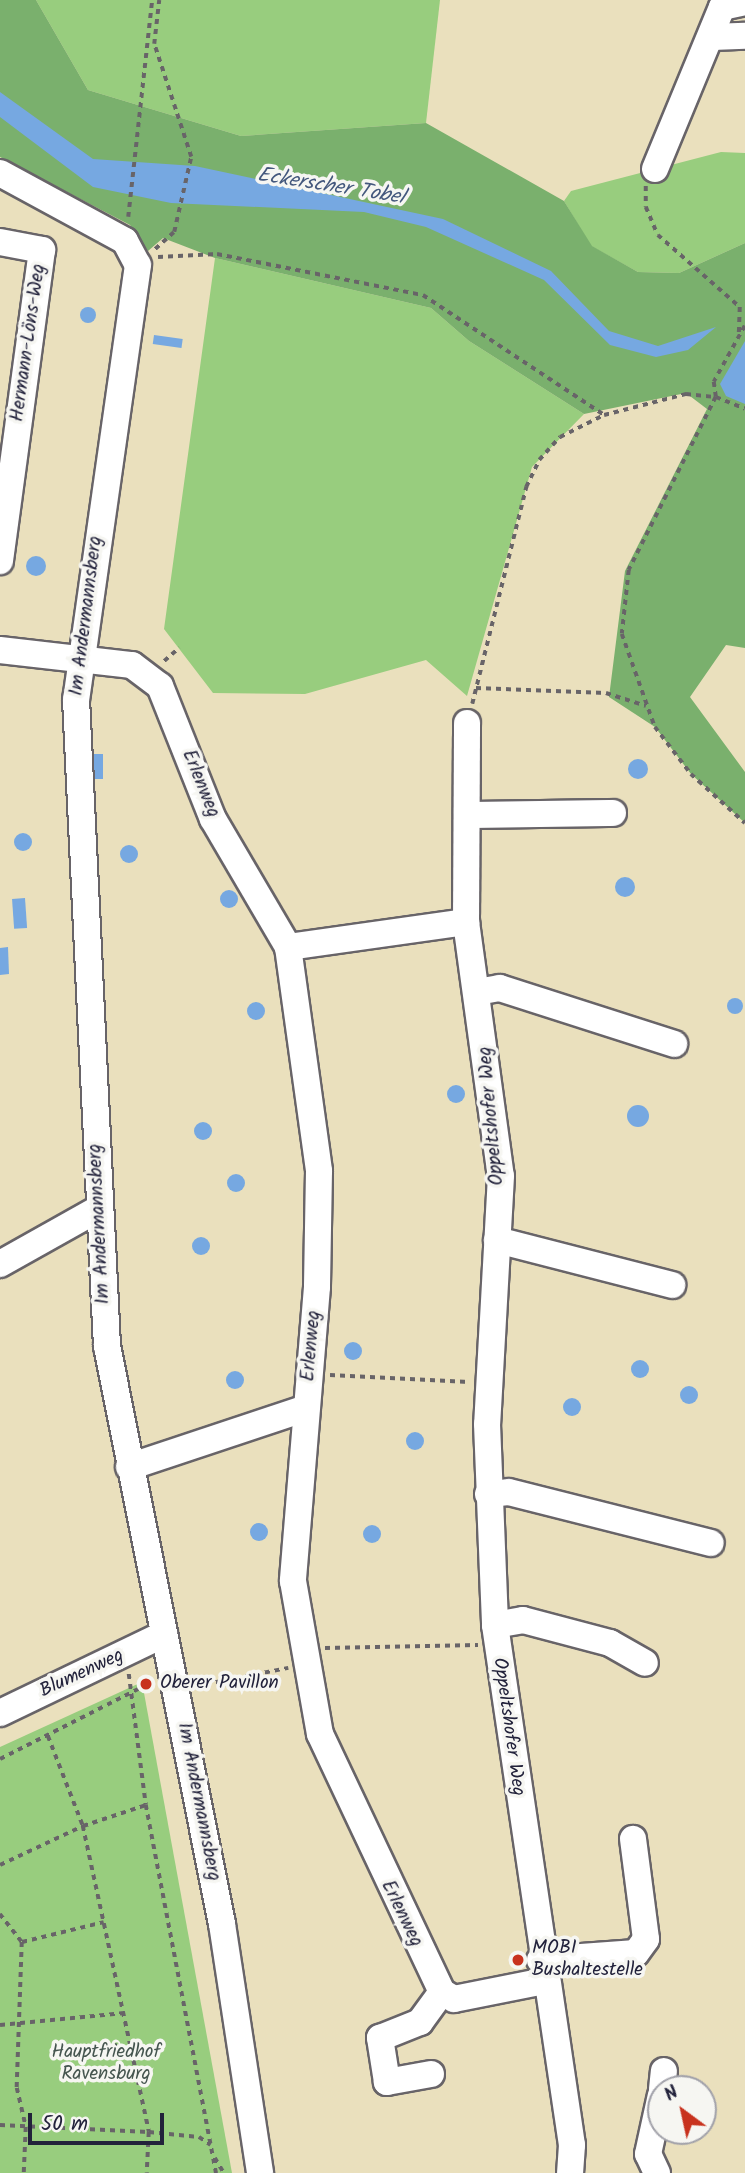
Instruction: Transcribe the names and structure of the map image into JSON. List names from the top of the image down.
{
  "streets": {
    "street": [
      "Hermann-Löns-Weg",
      "Im Andermannsberg",
      "Erlenweg",
      "Oppeltshofer Weg",
      "Blumenweg"
    ]
  },
  "crossings": [
    ["Im Andermannsberg", "Erlenweg"],
    ["Im Andermannsberg", "Blumenweg"]
  ],
  "water": ["Eckerscher Tobel"],
  "parks": ["Hauptfriedhof Ravensburg"],
  "places": ["Oberer Pavillon", "MOBI Bushaltestelle"],
  "scale_bar": "50 m",
  "north": "top left"
}
